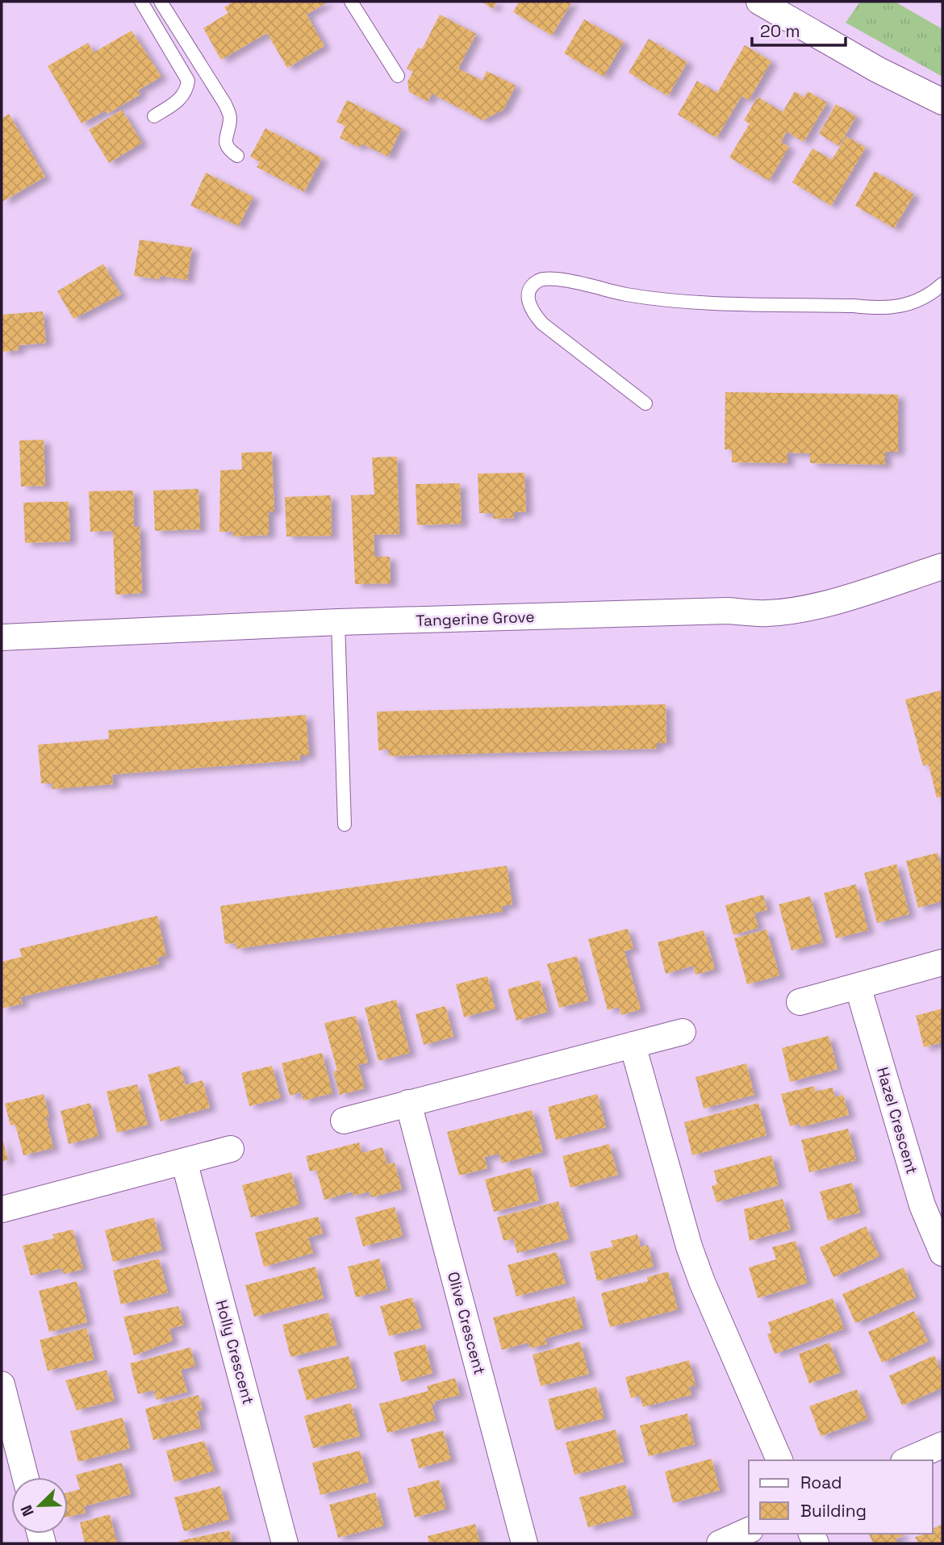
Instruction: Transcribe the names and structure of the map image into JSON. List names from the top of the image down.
{
  "streets": {
    "street": [
      "Tangerine Grove",
      "Hazel Crescent",
      "Olive Crescent",
      "Holly Crescent"
    ]
  },
  "legend": ["Road", "Building"],
  "scale_bar": "20 m",
  "north": "bottom left"
}
